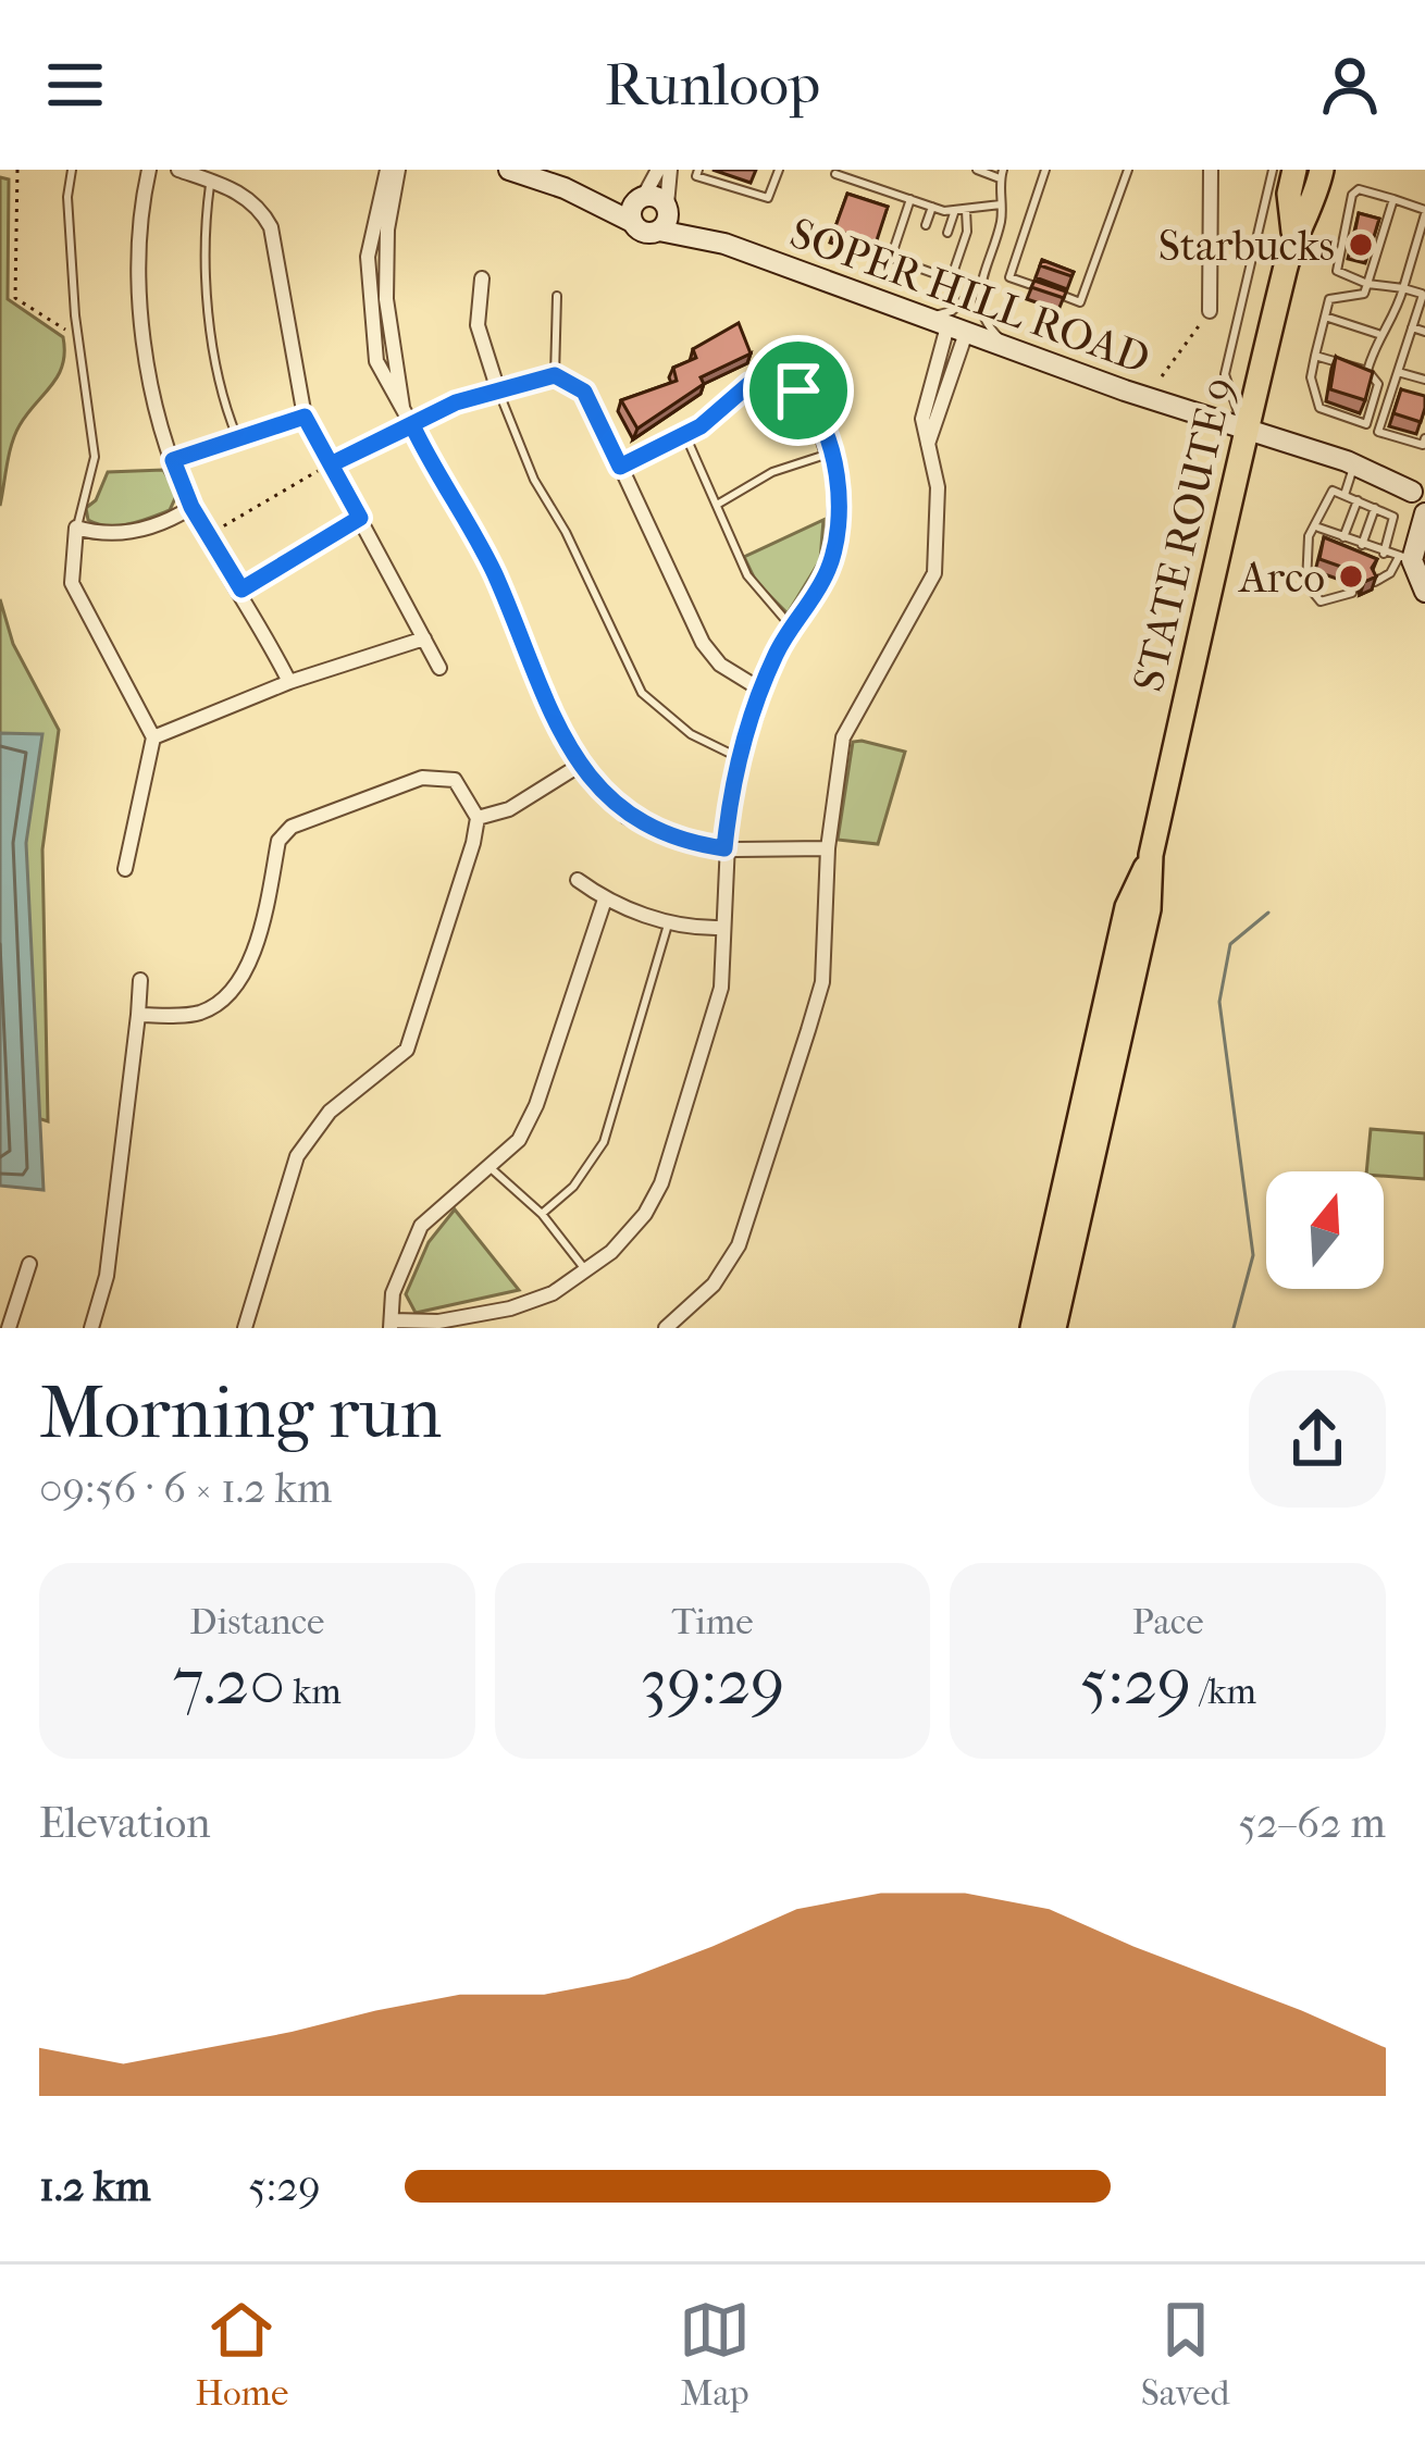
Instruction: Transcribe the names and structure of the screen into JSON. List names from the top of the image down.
{
  "streets": {
    "main road": ["STATE ROUTE 9"],
    "street": ["SOPER HILL ROAD"]
  },
  "crossings": [
    ["SOPER HILL ROAD", "STATE ROUTE 9"]
  ],
  "places": ["Starbucks", "Arco"],
  "north": "top",
  "page": {
    "header": "Runloop",
    "heading": ["Morning run", "09:56 · 6 × 1.2 km"],
    "stats": [
      ["Distance", "7.20 km"],
      ["Time", "39:29"],
      ["Pace", "5:29 /km"]
    ],
    "chart": ["Elevation", "52–62 m"],
    "list": [
      {
        "name": "1.2 km",
        "note": "5:29"
      }
    ],
    "tabs": ["Home", "Map", "Saved"]
  }
}
